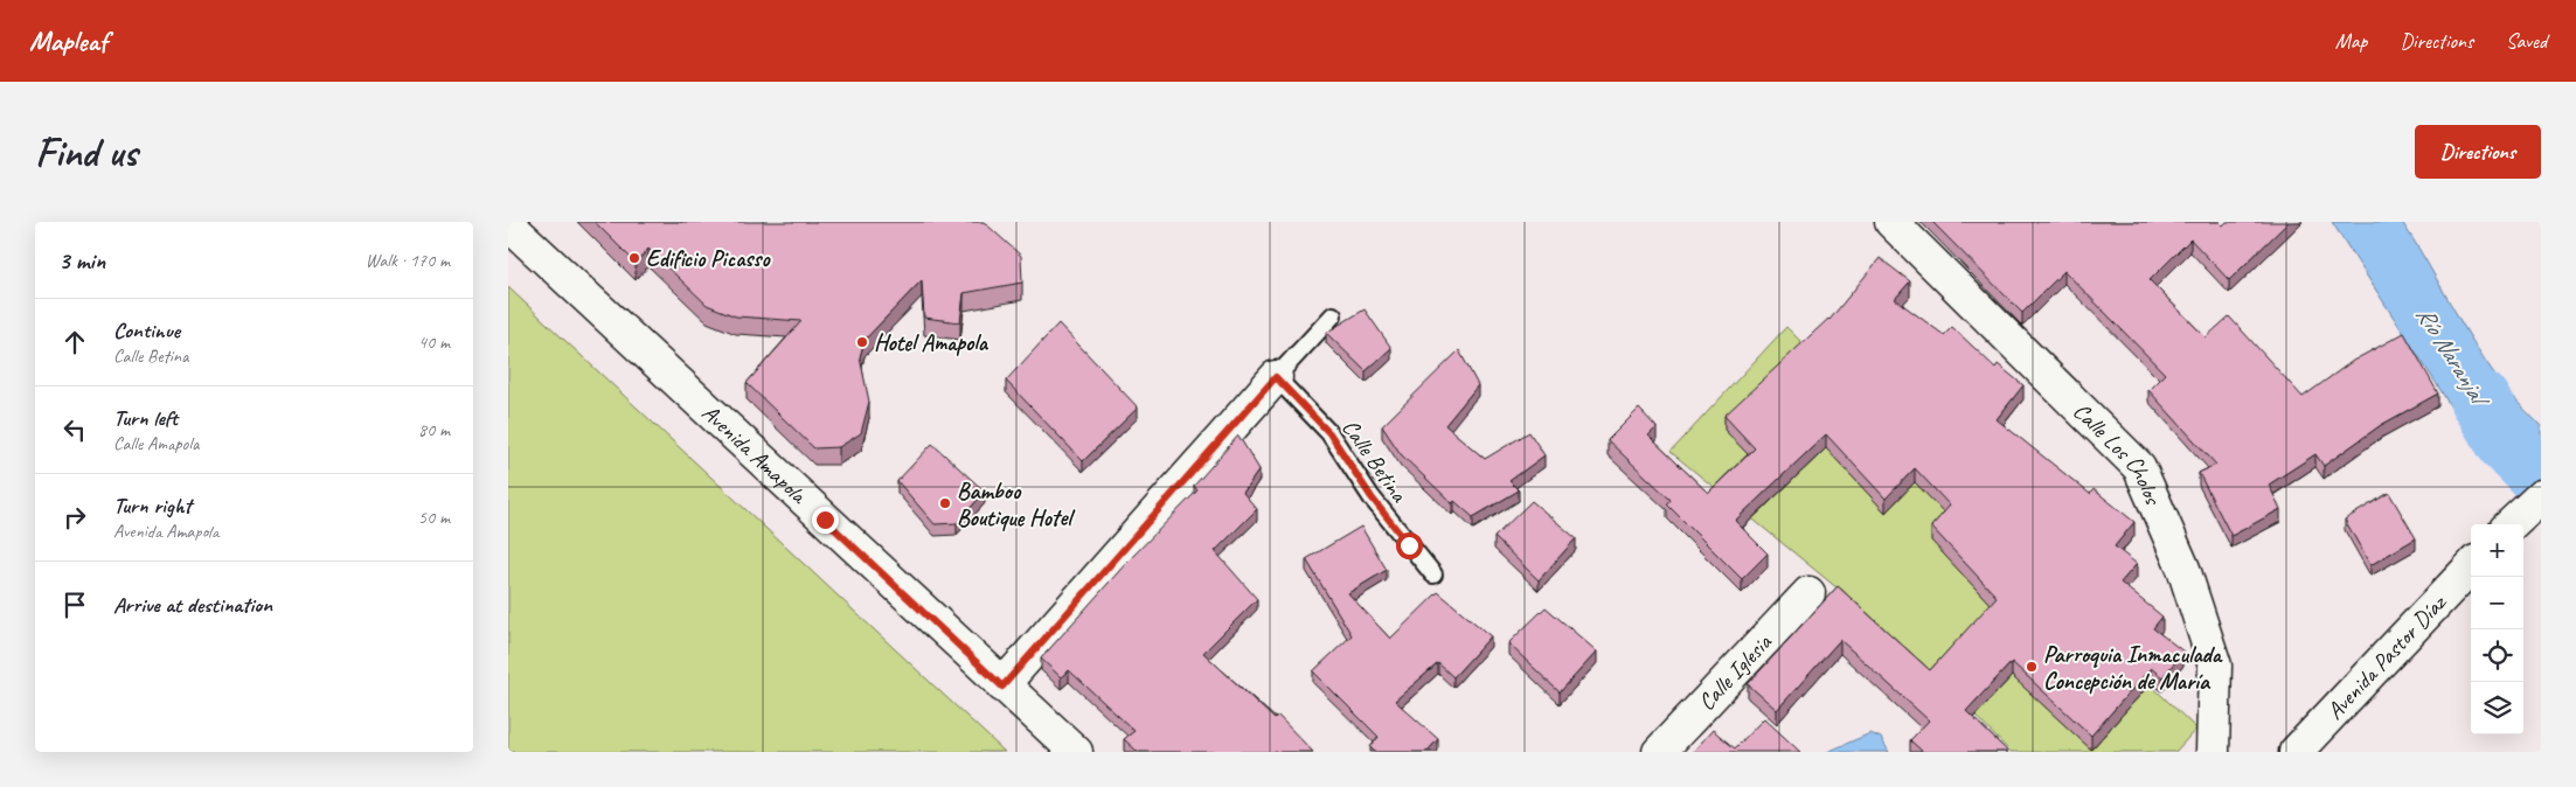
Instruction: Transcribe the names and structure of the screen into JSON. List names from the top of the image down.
{
  "streets": {
    "street": [
      "Avenida Amapola",
      "Calle Los Cholos",
      "Avenida Pastor Díaz",
      "Calle Iglesia"
    ],
    "lane": ["Calle Betina"]
  },
  "water": ["Río Naranjal"],
  "places": [
    "Edificio Picasso",
    "Hotel Amapola",
    "Bamboo Boutique Hotel",
    "Parroquia Inmaculada Concepción de María"
  ],
  "page": {
    "header": "Mapleaf",
    "nav": ["Map", "Directions", "Saved"],
    "buttons": "Directions",
    "title": "Find us",
    "heading": ["3 min", "Walk · 170 m"],
    "list": [
      ["Continue", "Calle Betina", "40 m"],
      ["Turn left", "Calle Amapola", "80 m"],
      ["Turn right", "Avenida Amapola", "50 m"],
      "Arrive at destination"
    ],
    "map_buttons": ["+", "−"]
  }
}
